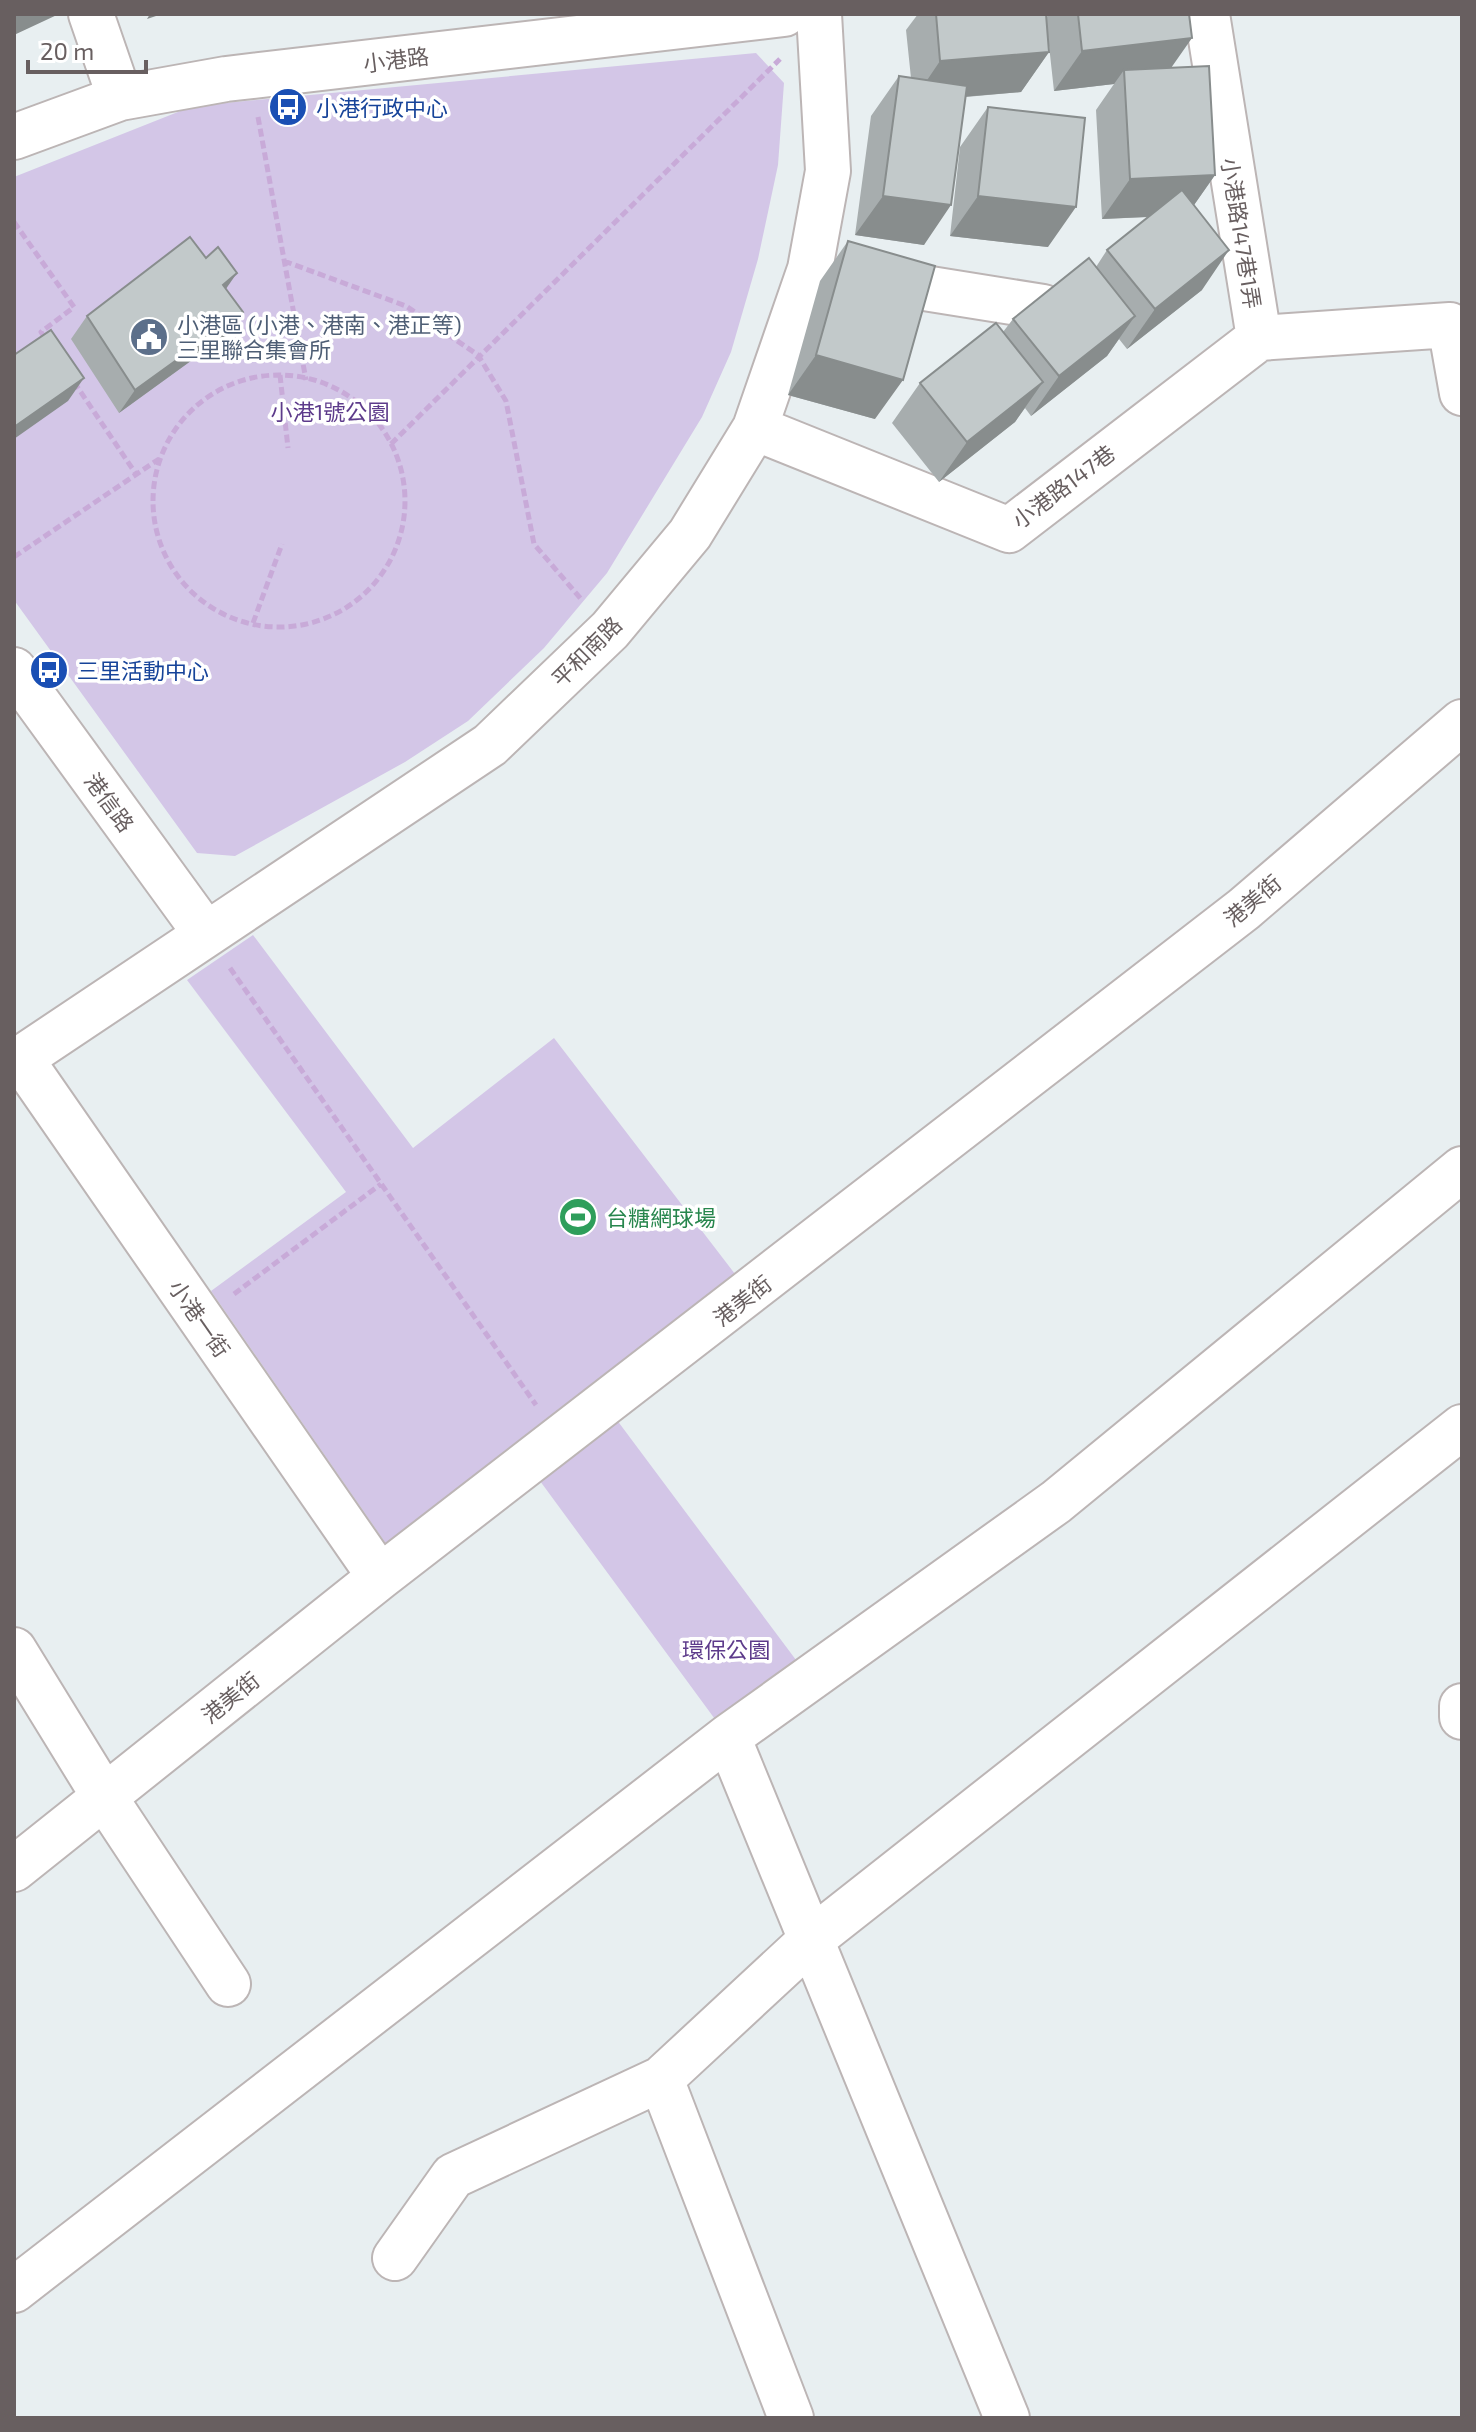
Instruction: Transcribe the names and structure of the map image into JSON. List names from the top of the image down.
{
  "streets": {
    "street": [
      "小港路",
      "小港路147巷1弄",
      "小港路147巷",
      "平和南路",
      "港信路",
      "港美街",
      "小港一街"
    ]
  },
  "crossings": [
    ["小港路147巷1弄", "小港路147巷"],
    ["小港路147巷", "平和南路"],
    ["平和南路", "港信路"],
    ["平和南路", "小港一街"],
    ["港美街", "小港一街"]
  ],
  "parks": ["小港1號公園", "環保公園"],
  "places": {
    "bus stop": ["小港行政中心", "三里活動中心"],
    "public building": ["小港區 (小港、港南、港正等) 三里聯合集會所"],
    "sports": ["台糖網球場"]
  },
  "scale_bar": "20 m"
}
